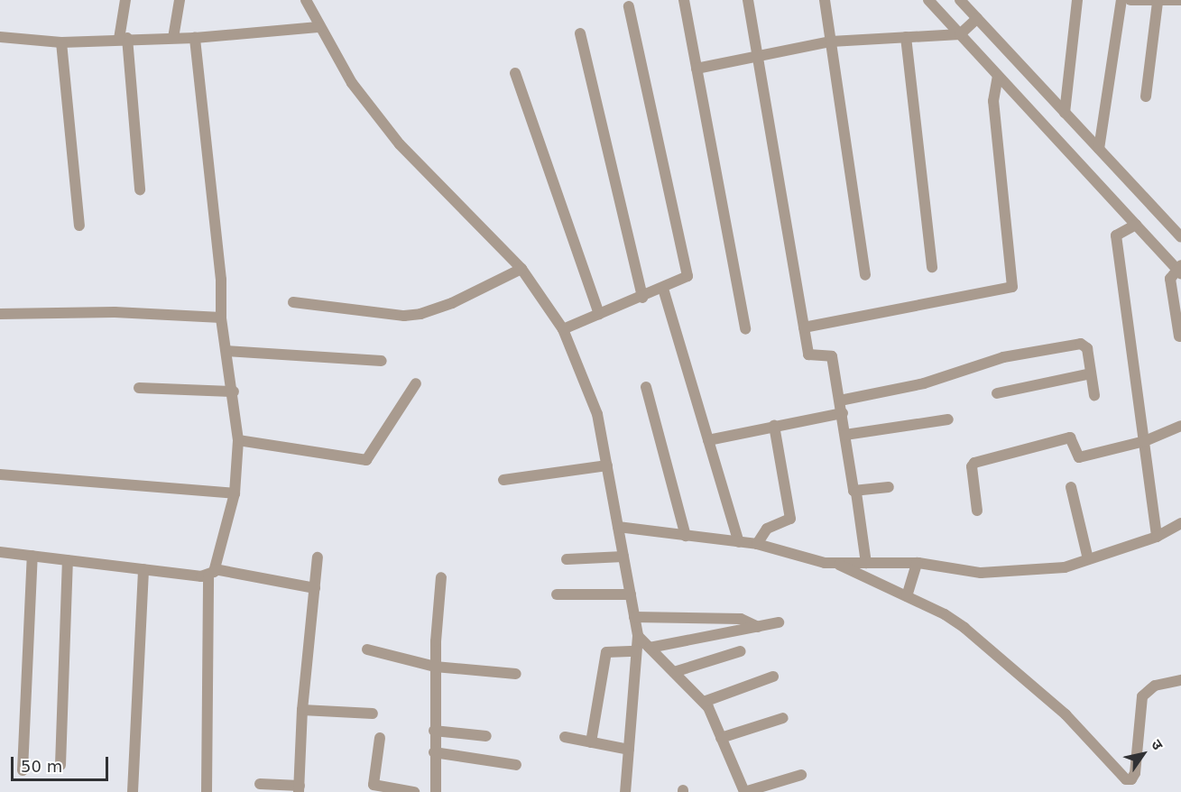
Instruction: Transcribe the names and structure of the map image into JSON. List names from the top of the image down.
{
  "scale_bar": "50 m",
  "north": "top right"
}
